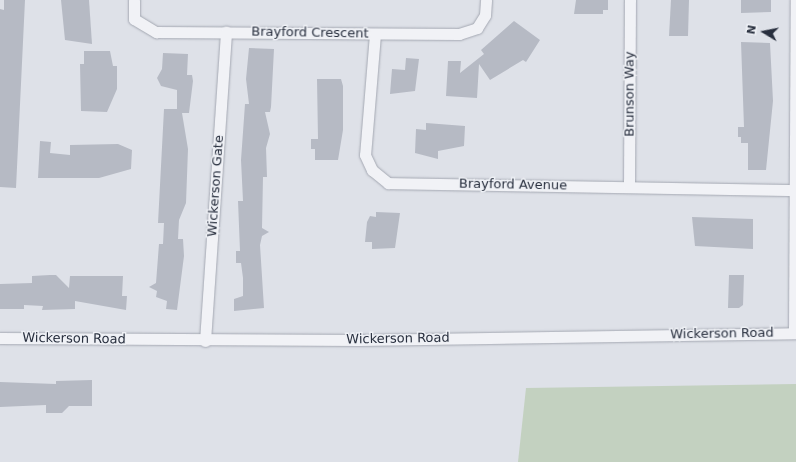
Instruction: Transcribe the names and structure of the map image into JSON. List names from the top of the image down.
{
  "streets": {
    "street": [
      "Brayford Crescent",
      "Brunson Way",
      "Brayford Avenue",
      "Wickerson Gate",
      "Wickerson Road"
    ]
  },
  "crossings": [
    ["Brayford Crescent", "Brayford Avenue"],
    ["Brayford Crescent", "Wickerson Gate"],
    ["Brunson Way", "Brayford Avenue"],
    ["Wickerson Gate", "Wickerson Road"]
  ],
  "north": "left"
}
